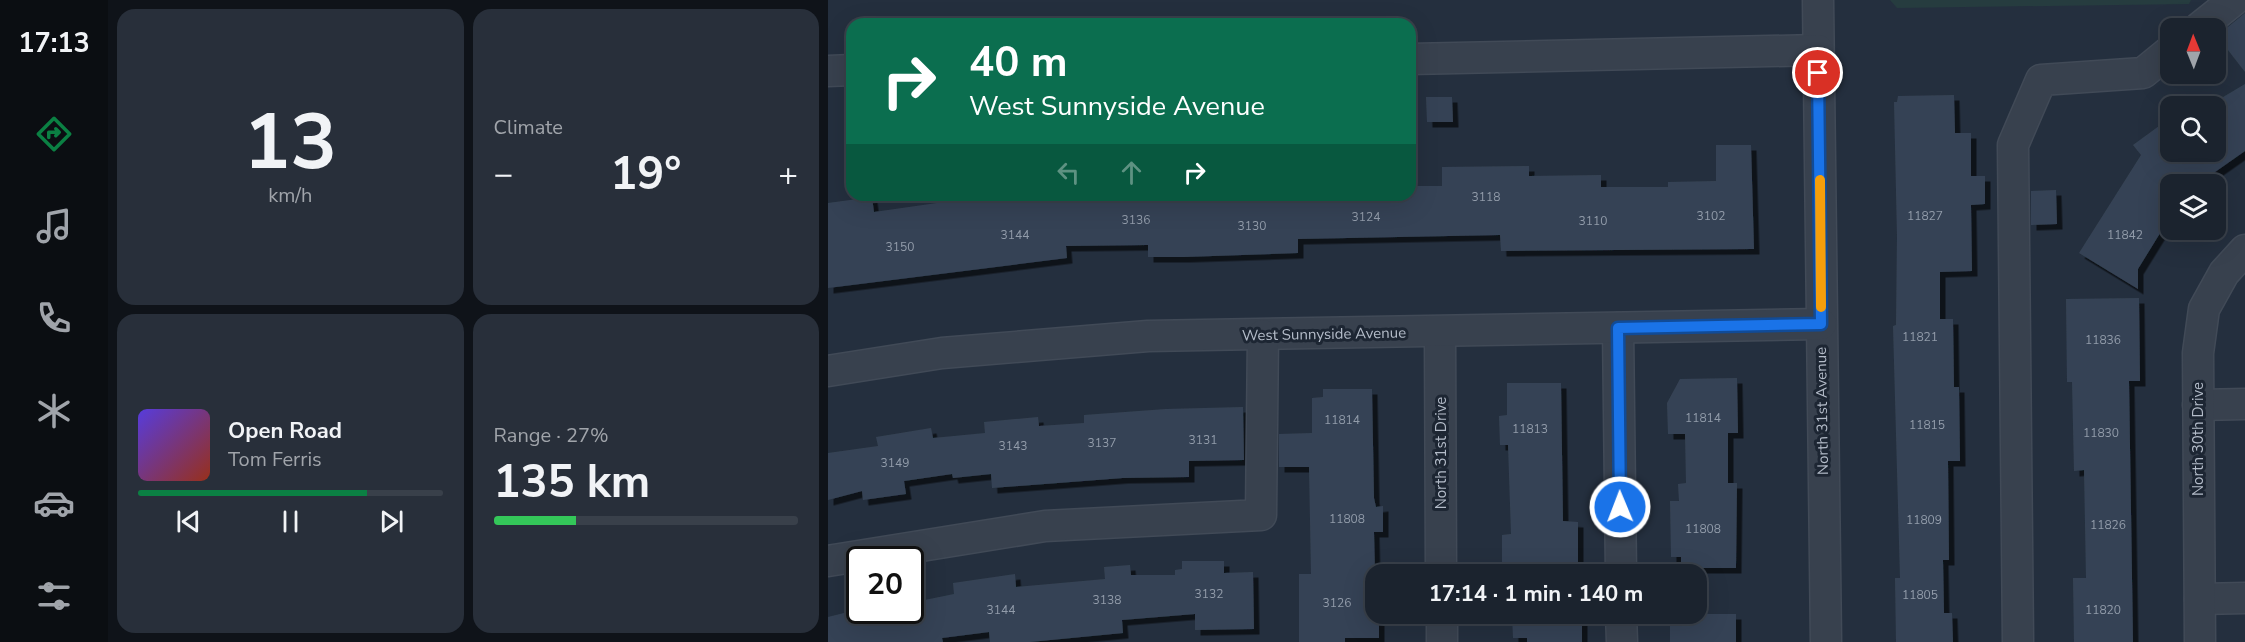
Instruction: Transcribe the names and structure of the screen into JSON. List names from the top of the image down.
{
  "streets": {
    "street": [
      "West Sunnyside Avenue",
      "North 31st Avenue",
      "North 30th Drive",
      "North 31st Drive"
    ]
  },
  "crossings": [
    ["West Sunnyside Avenue", "North 31st Avenue"],
    ["West Sunnyside Avenue", "North 31st Drive"]
  ],
  "house_numbers": [
    "3118",
    "3102",
    "11827",
    "3124",
    "3136",
    "3110",
    "3130",
    "3144",
    "11842",
    "3150",
    "11821",
    "11836",
    "11814",
    "11814",
    "11815",
    "11813",
    "11830",
    "3131",
    "3137",
    "3143",
    "3149",
    "11808",
    "11809",
    "11826",
    "11808",
    "3132",
    "11805",
    "3138",
    "3126",
    "3144",
    "11820"
  ],
  "north": "top",
  "page": {
    "tabs": "17:13",
    "tile": [
      ["13", "km/h"],
      "Climate",
      ["Range · 27%", "135 km"]
    ],
    "turn": ["40 m", "West Sunnyside Avenue"],
    "heat": ["−", "19°", "+"],
    "song": ["Open Road", "Tom Ferris"],
    "limit": "20",
    "trip": "17:14 · 1 min · 140 m"
  }
}
